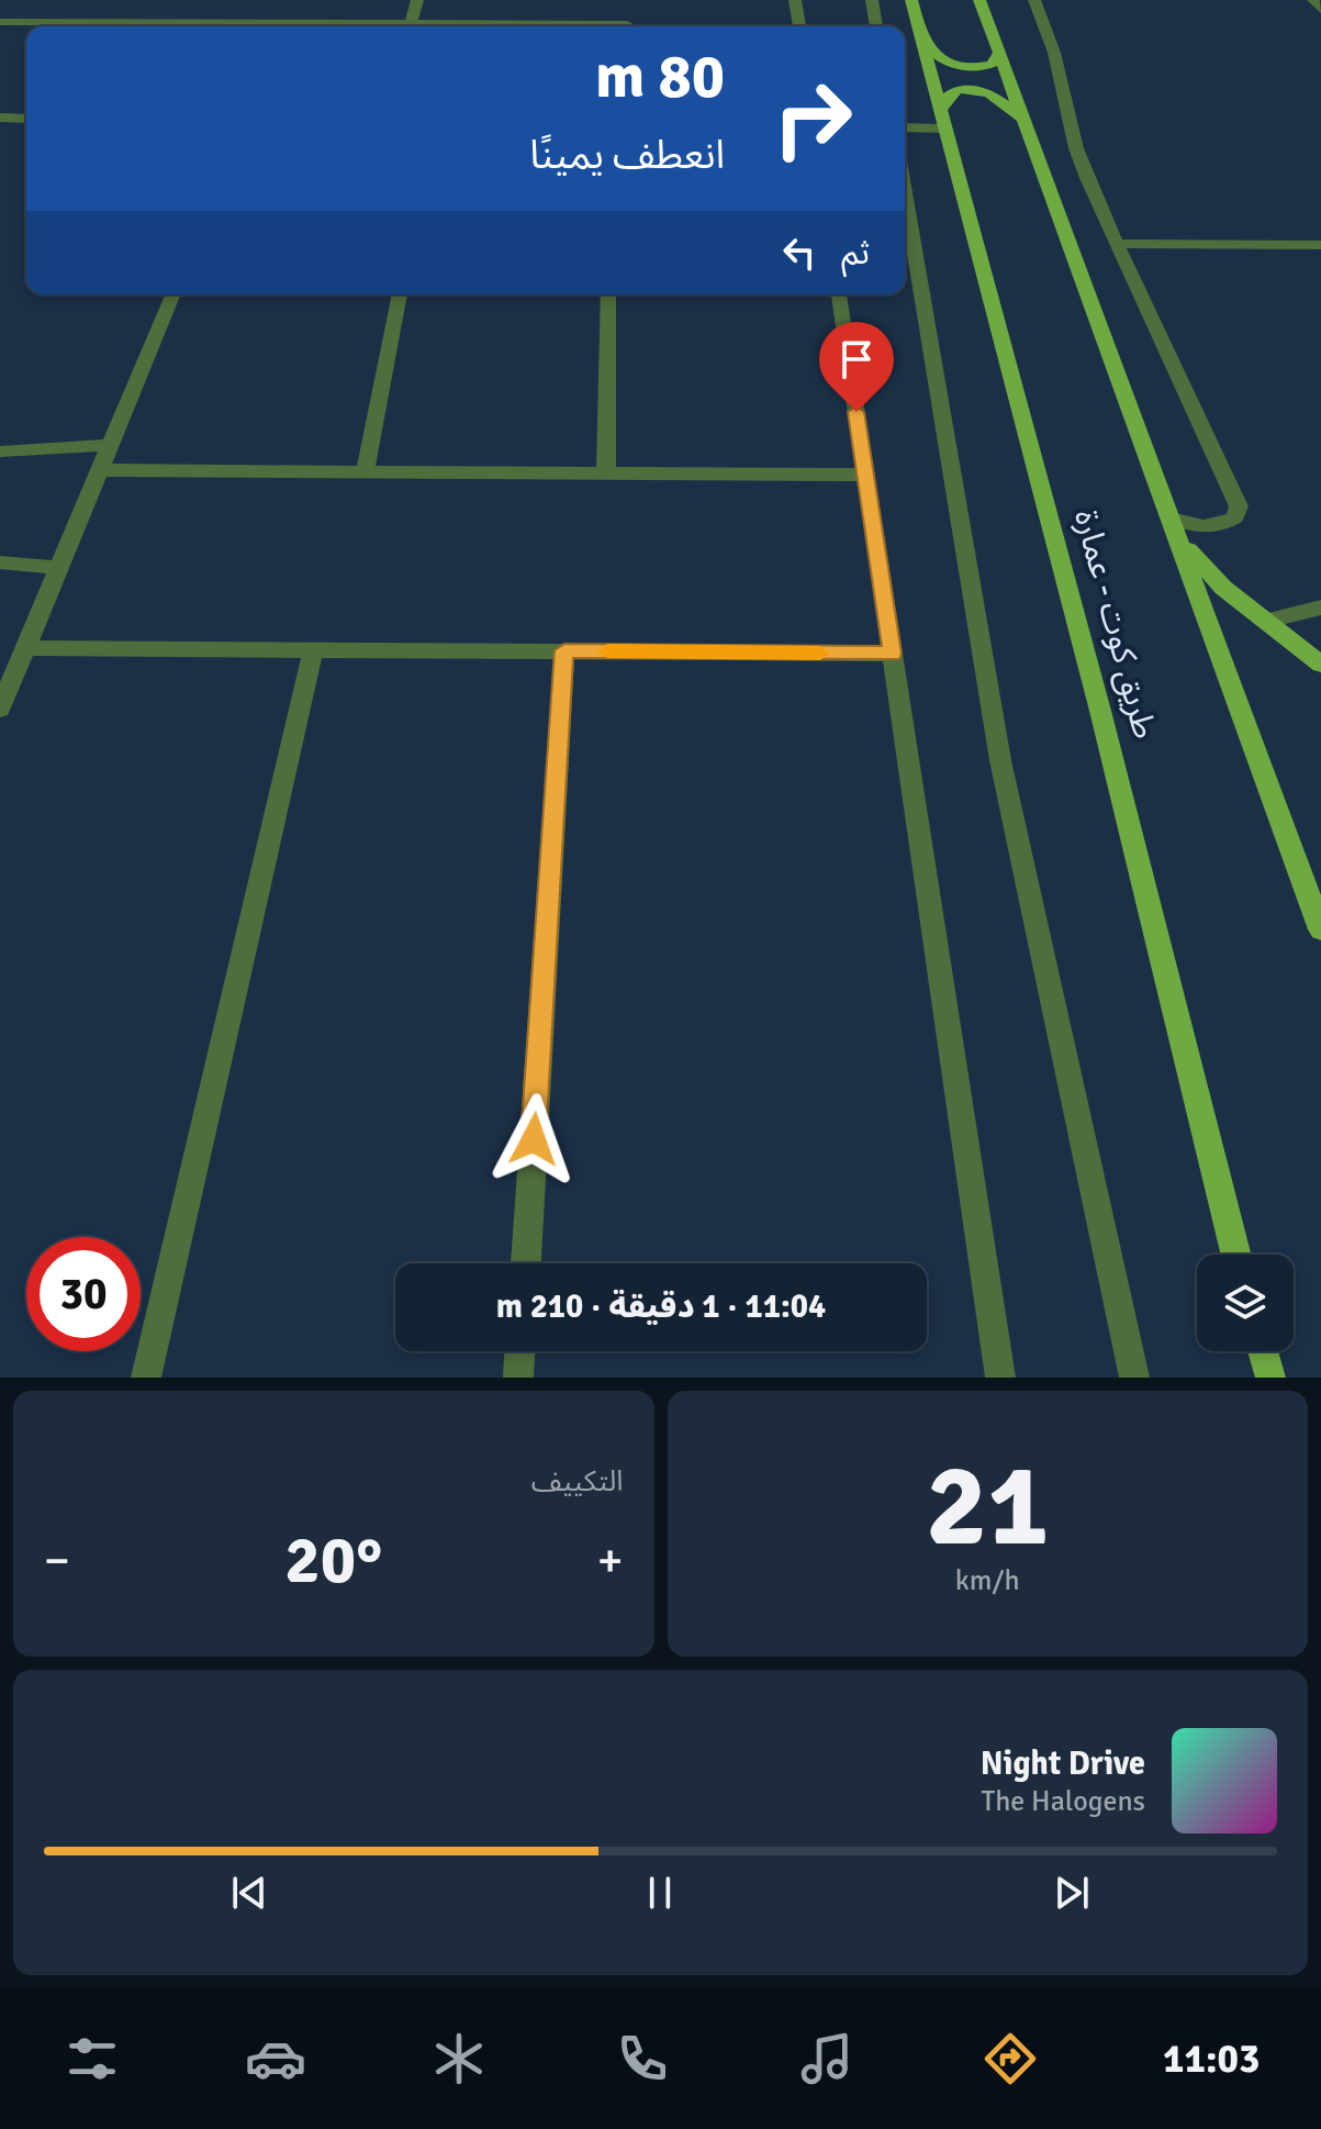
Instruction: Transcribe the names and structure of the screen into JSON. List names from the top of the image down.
{
  "streets": {
    "main road": ["طريق كوت - عمارة"]
  },
  "page": {
    "turn": ["80 m", "انعطف يمينًا"],
    "then": "ثم",
    "limit": "30",
    "trip": "11:04 · 1 دقيقة · 210 m",
    "tile": [
      ["21", "km/h"],
      "التكييف"
    ],
    "heat": ["−", "20°", "+"],
    "song": ["Night Drive", "The Halogens"],
    "tabs": "11:03"
  }
}
